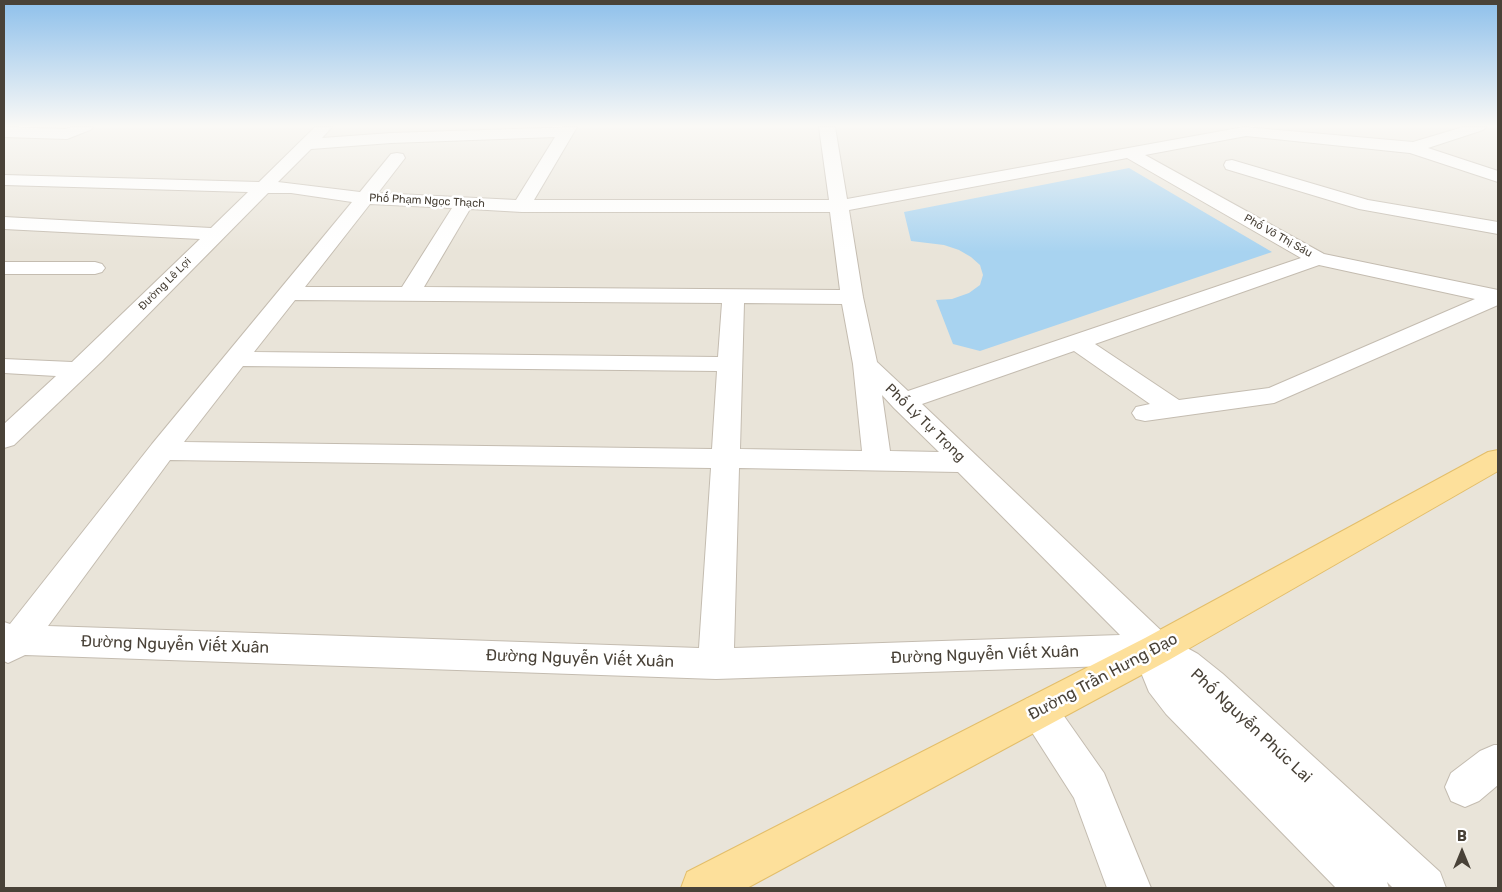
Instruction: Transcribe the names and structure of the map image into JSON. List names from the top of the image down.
{
  "streets": {
    "main road": ["Đường Trần Hưng Đạo"],
    "street": [
      "Phố Phạm Ngọc Thạch",
      "Phố Võ Thị Sáu",
      "Đường Lê Lợi",
      "Phố Lý Tự Trọng",
      "Đường Nguyễn Viết Xuân",
      "Phố Nguyễn Phúc Lai"
    ]
  },
  "crossings": [
    ["Phố Phạm Ngọc Thạch", "Đường Lê Lợi"],
    ["Phố Lý Tự Trọng", "Đường Nguyễn Viết Xuân"],
    ["Phố Lý Tự Trọng", "Đường Trần Hưng Đạo"],
    ["Phố Lý Tự Trọng", "Phố Nguyễn Phúc Lai"],
    ["Đường Nguyễn Viết Xuân", "Đường Trần Hưng Đạo"],
    ["Đường Nguyễn Viết Xuân", "Phố Nguyễn Phúc Lai"],
    ["Đường Trần Hưng Đạo", "Phố Nguyễn Phúc Lai"]
  ],
  "north": "top"
}
